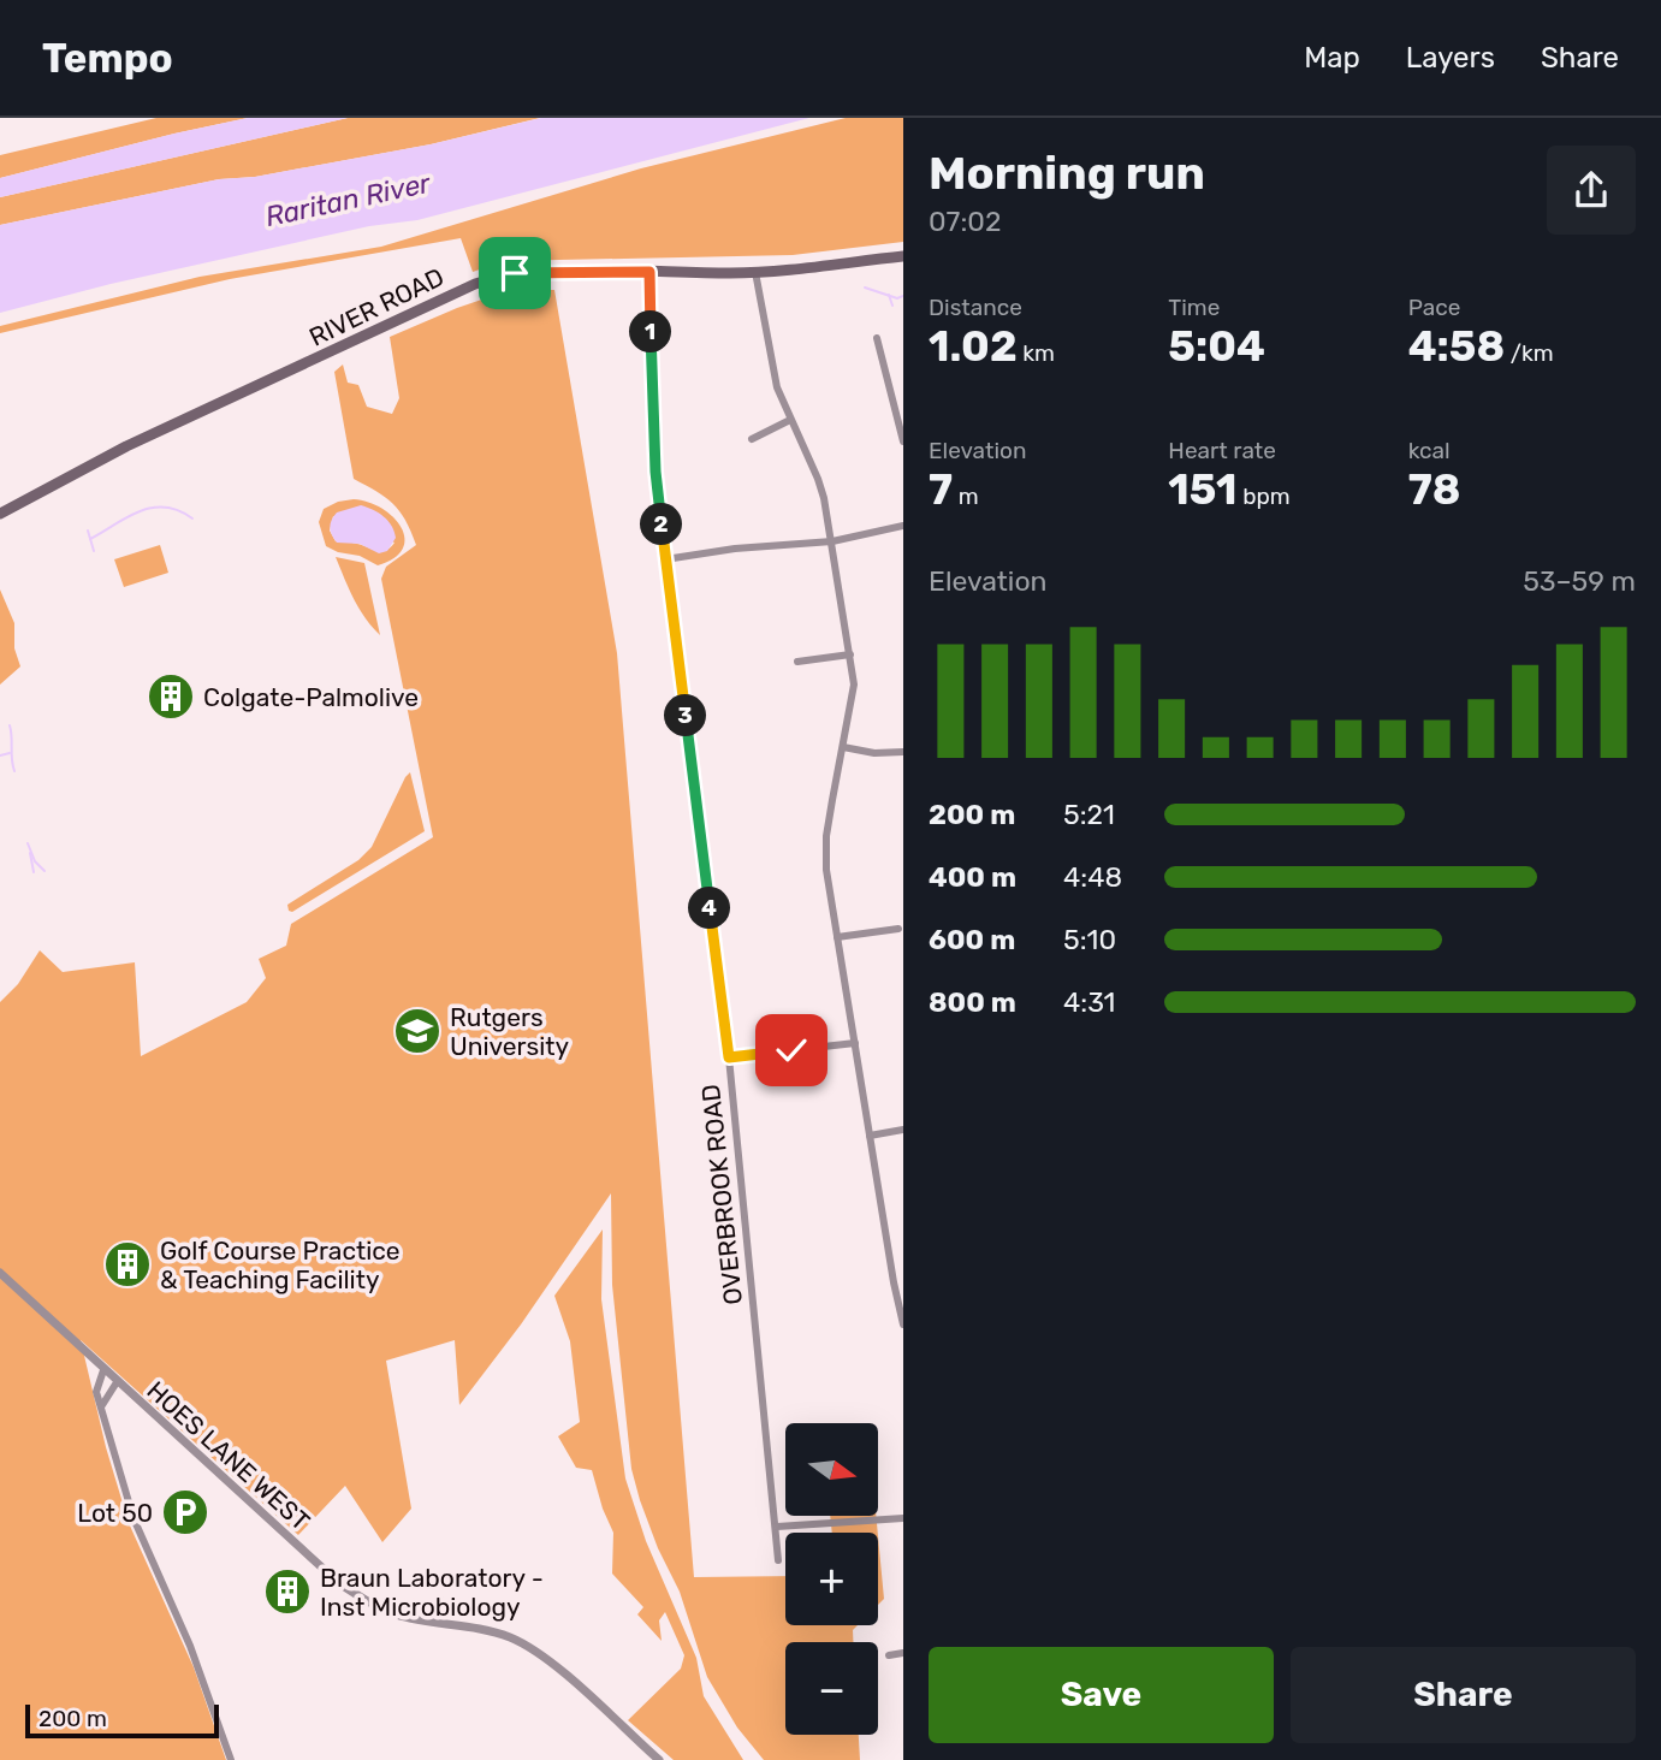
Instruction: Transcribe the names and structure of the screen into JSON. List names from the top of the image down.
{
  "streets": {
    "main road": ["RIVER ROAD"],
    "street": ["OVERBROOK ROAD", "HOES LANE WEST"]
  },
  "crossings": [
    ["RIVER ROAD", "OVERBROOK ROAD"]
  ],
  "water": ["Raritan River"],
  "places": {
    "building": ["Colgate-Palmolive", "Golf Course Practice & Teaching Facility", "Braun Laboratory - Inst Microbiology"],
    "school or university": ["Rutgers University"],
    "parking": ["Lot 50"]
  },
  "scale_bar": "200 m",
  "north": "right",
  "page": {
    "header": "Tempo",
    "nav": ["Map", "Layers", "Share"],
    "heading": ["Morning run", "07:02"],
    "stats": [
      ["Distance", "1.02 km"],
      ["Time", "5:04"],
      ["Pace", "4:58 /km"],
      ["Elevation", "7 m"],
      ["Heart rate", "151 bpm"],
      ["kcal", "78"]
    ],
    "pins": [
      "1",
      "2",
      "3",
      "4"
    ],
    "chart": ["Elevation", "53–59 m"],
    "list": [
      {
        "name": "200 m",
        "note": "5:21"
      },
      {
        "name": "400 m",
        "note": "4:48"
      },
      {
        "name": "600 m",
        "note": "5:10"
      },
      {
        "name": "800 m",
        "note": "4:31"
      }
    ],
    "map_buttons": ["+", "−"],
    "buttons": ["Save", "Share"],
    "scale": "200 m"
  }
}
